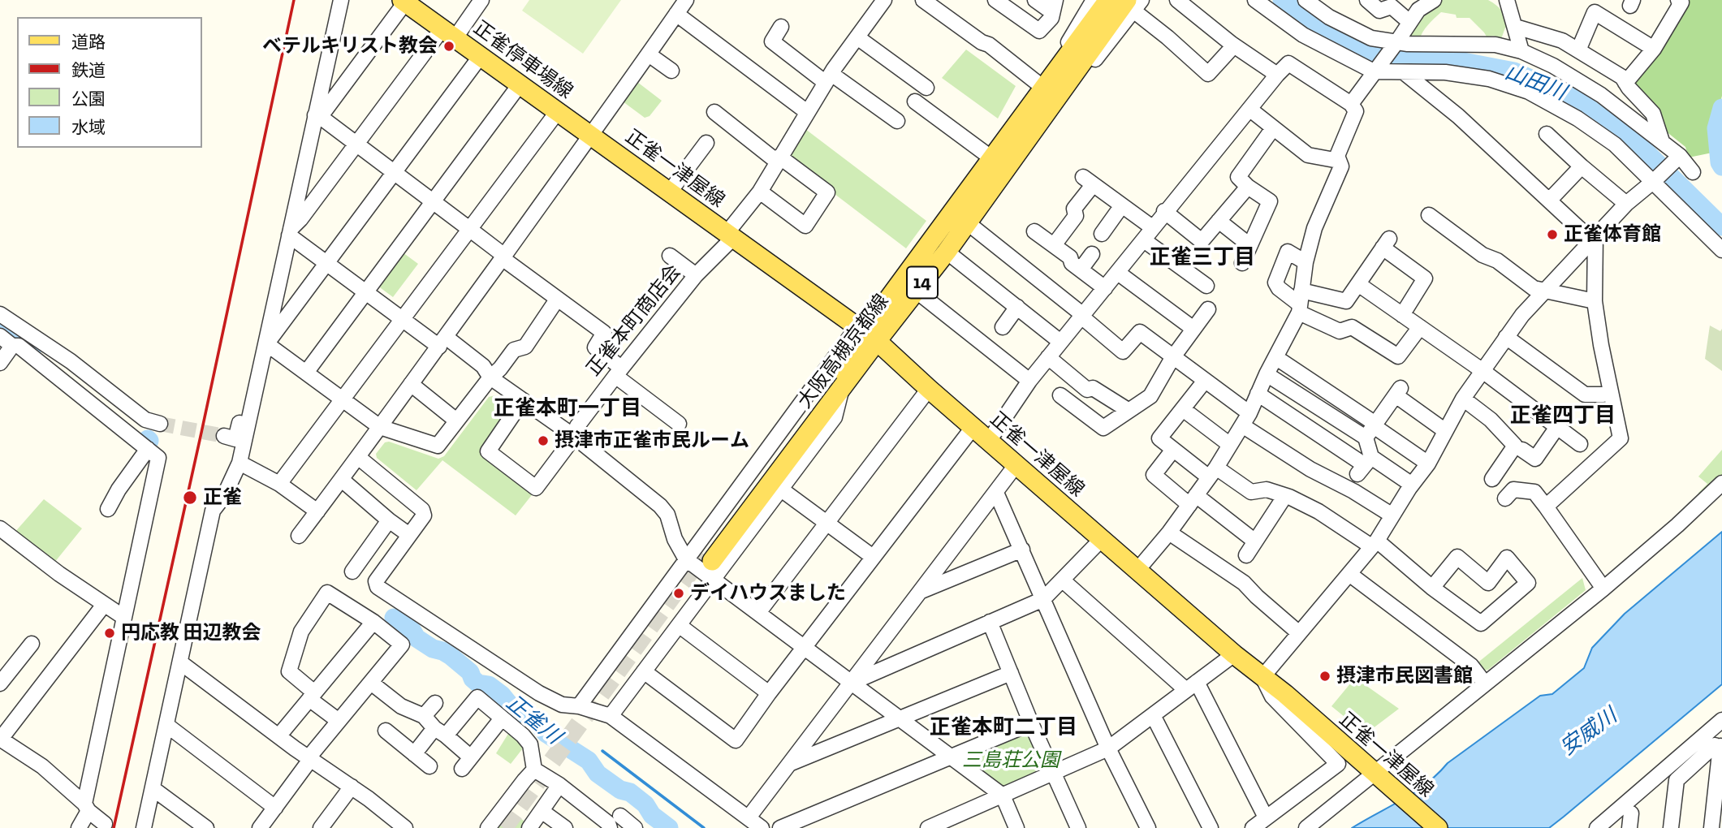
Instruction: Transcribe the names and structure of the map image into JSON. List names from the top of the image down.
{
  "streets": {
    "main road": [
      "正雀停車場線",
      "正雀一津屋線",
      "14",
      "大阪高槻京都線"
    ],
    "street": ["正雀本町商店会"]
  },
  "crossings": [
    ["正雀停車場線", "正雀一津屋線"],
    ["正雀一津屋線", "正雀本町商店会"],
    ["正雀一津屋線", "大阪高槻京都線"]
  ],
  "districts": [
    "正雀三丁目",
    "正雀本町一丁目",
    "正雀四丁目",
    "正雀本町二丁目"
  ],
  "water": ["山田川", "正雀川", "安威川"],
  "parks": ["三島荘公園"],
  "places": [
    "ベテルキリスト教会",
    "正雀体育館",
    "摂津市正雀市民ルーム",
    "正雀",
    "デイハウスました",
    "円応教 田辺教会",
    "摂津市民図書館"
  ],
  "legend": [
    "道路",
    "鉄道",
    "公園",
    "水域"
  ]
}
